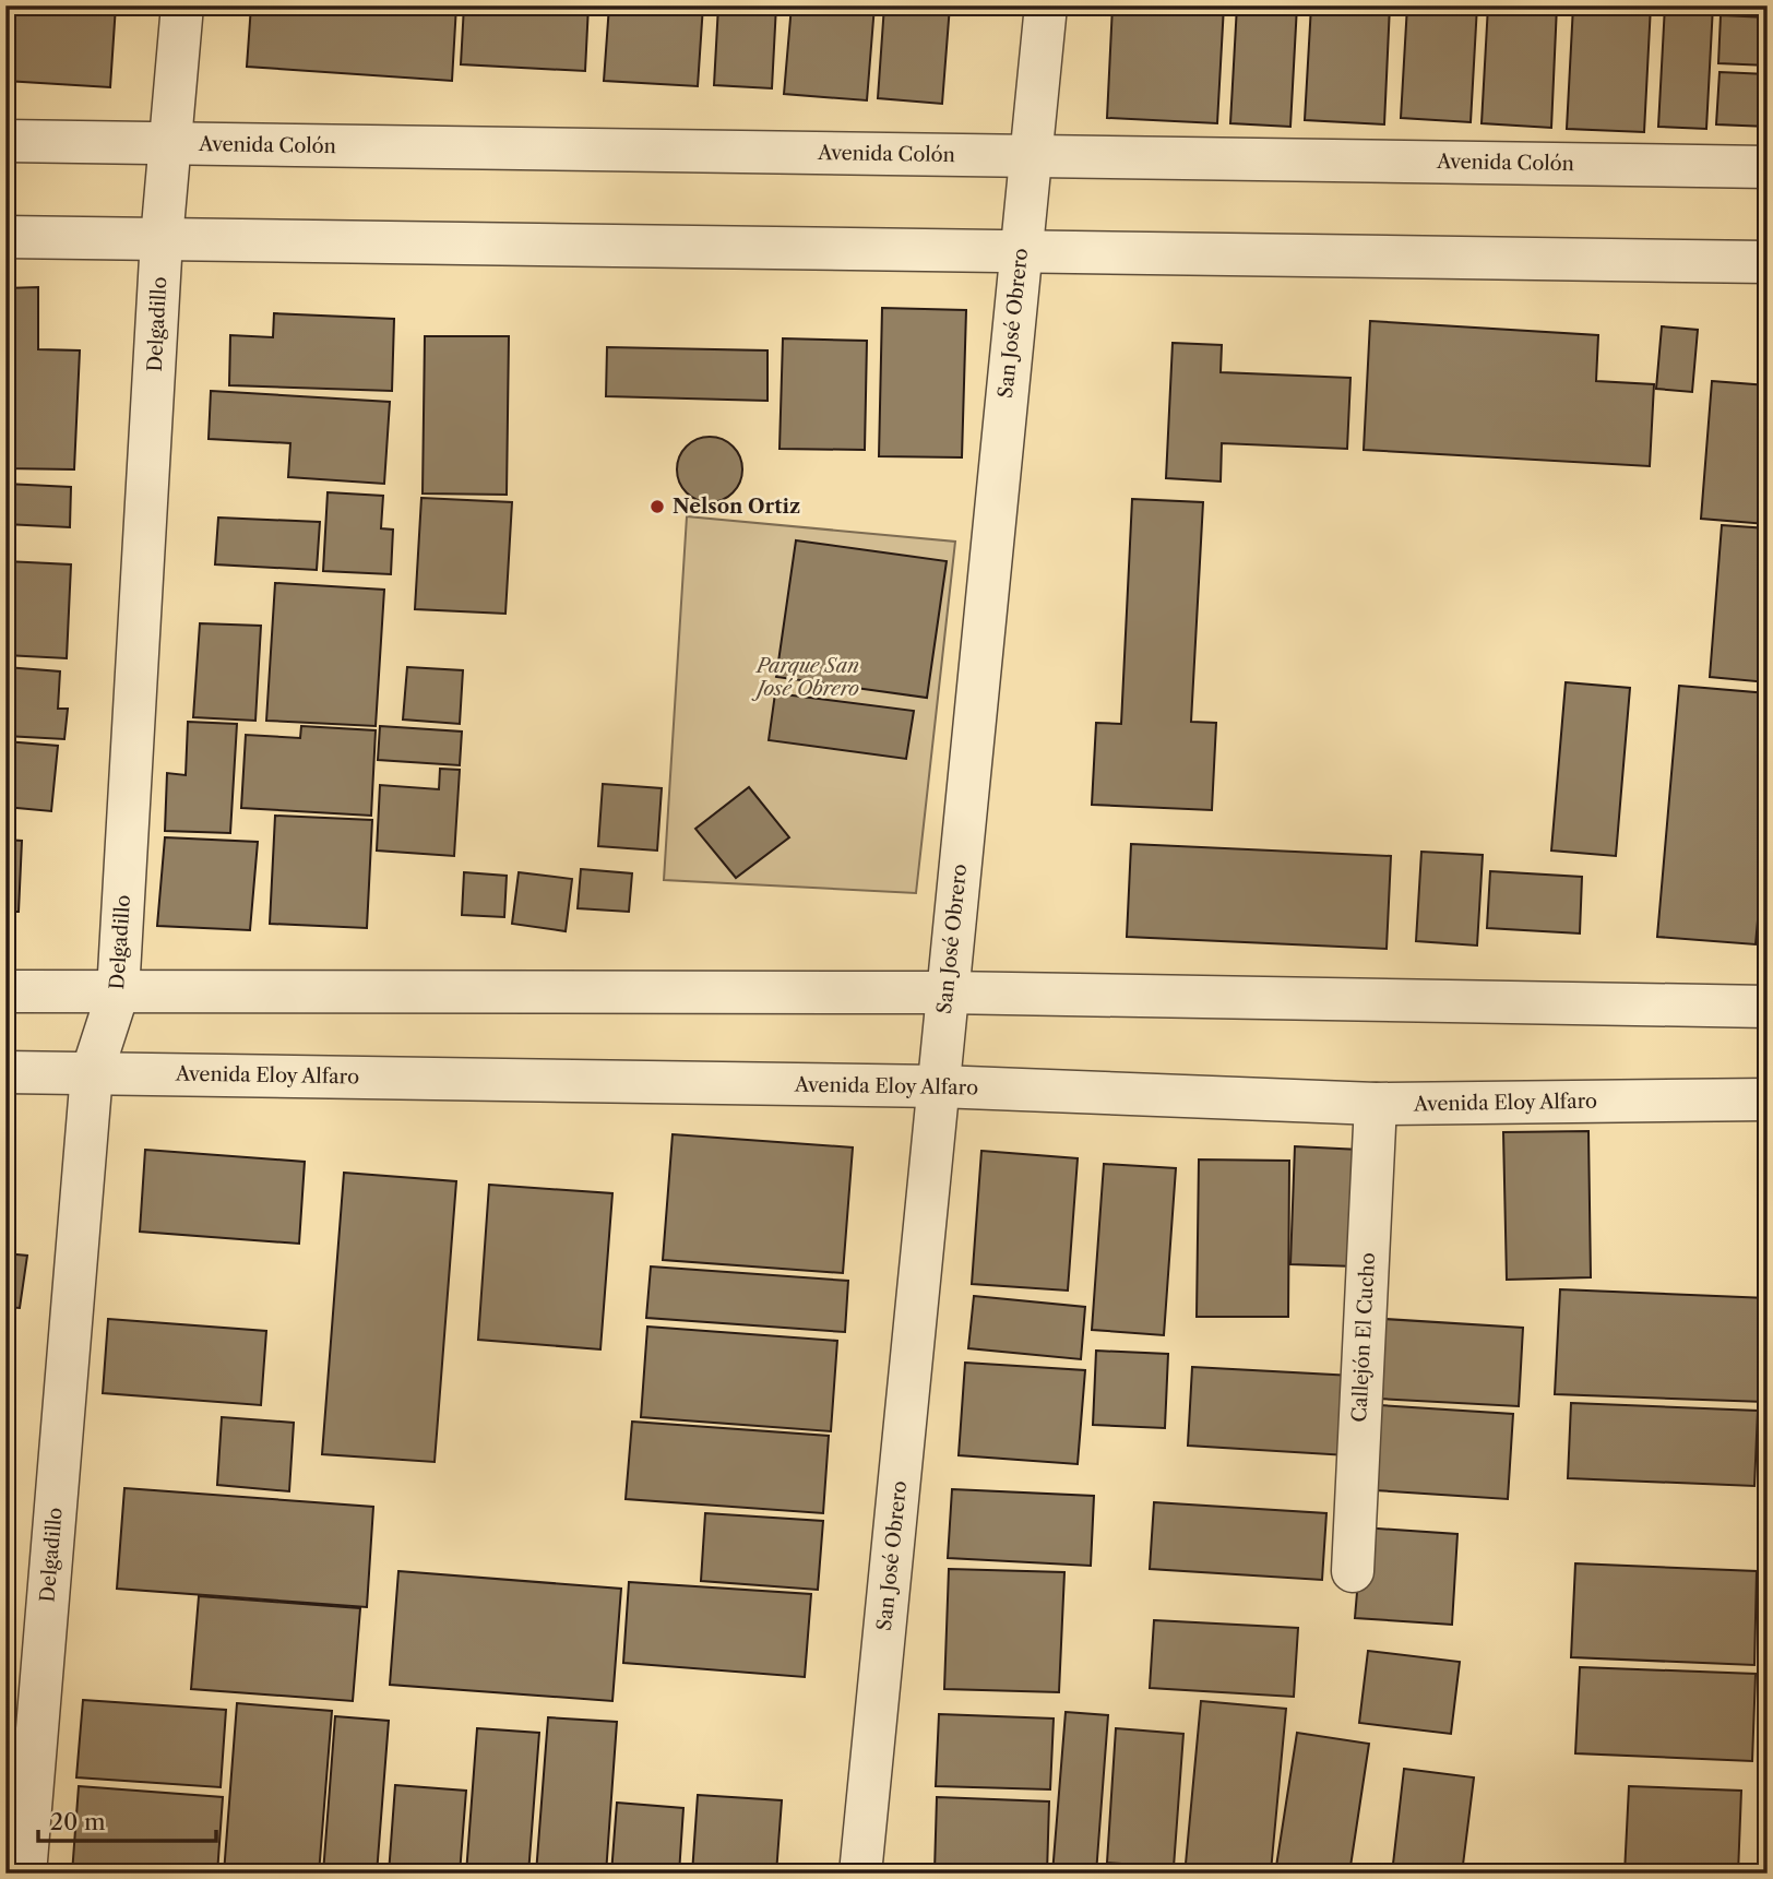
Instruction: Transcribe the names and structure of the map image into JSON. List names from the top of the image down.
{
  "streets": {
    "street": [
      "Avenida Colón",
      "San José Obrero",
      "Delgadillo",
      "Avenida Eloy Alfaro",
      "Callejón El Cucho"
    ]
  },
  "crossings": [
    ["Avenida Colón", "San José Obrero"],
    ["Avenida Colón", "Delgadillo"],
    ["San José Obrero", "Avenida Eloy Alfaro"],
    ["Delgadillo", "Avenida Eloy Alfaro"],
    ["Avenida Eloy Alfaro", "Callejón El Cucho"]
  ],
  "parks": ["Parque San José Obrero"],
  "places": ["Nelson Ortiz"],
  "scale_bar": "20 m"
}
